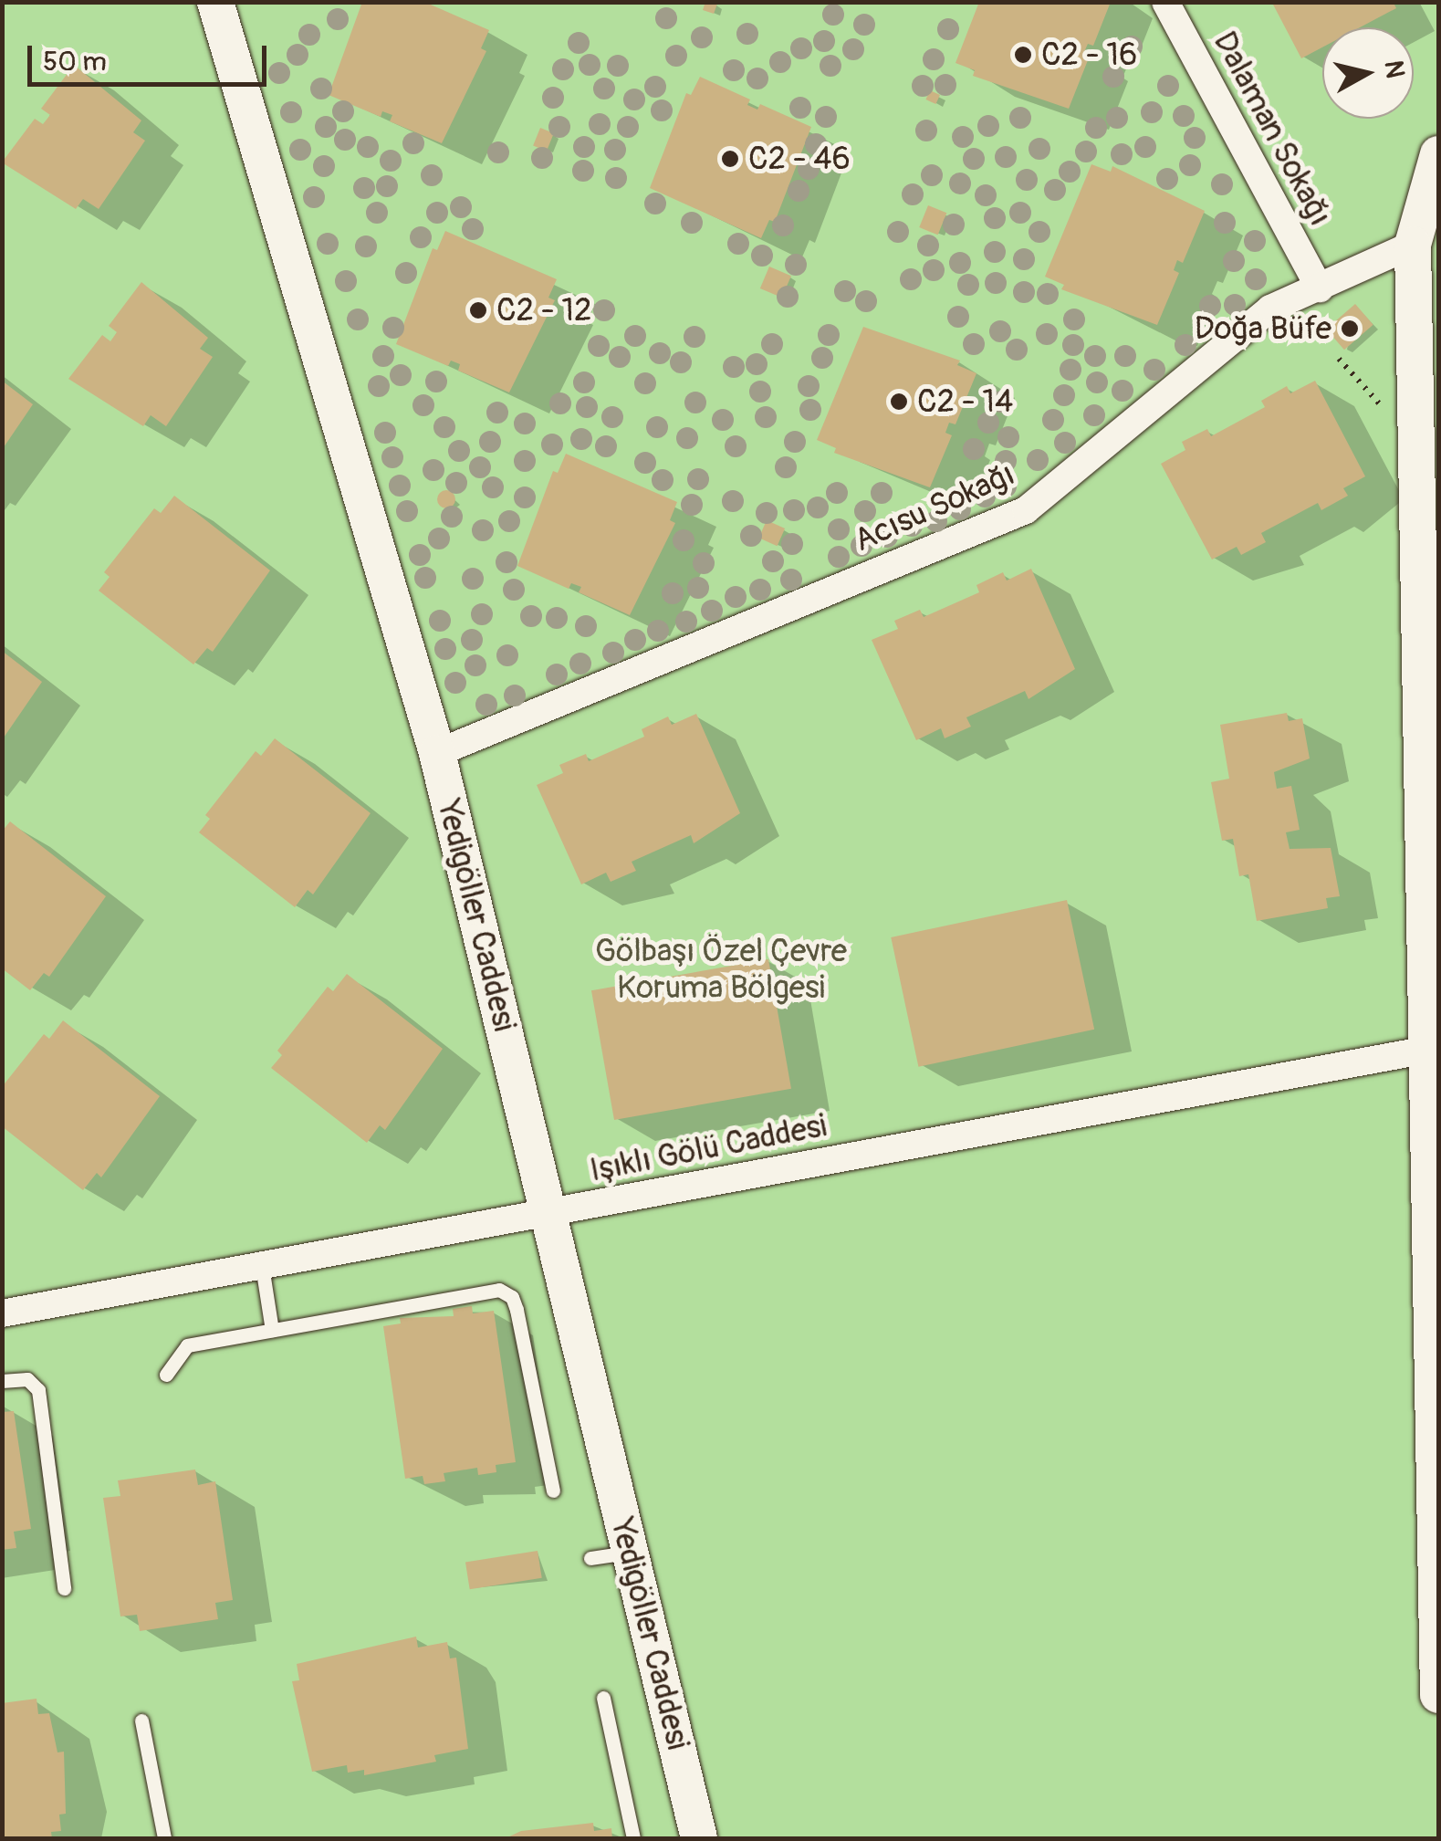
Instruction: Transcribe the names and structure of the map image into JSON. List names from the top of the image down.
{
  "streets": {
    "street": [
      "Dalaman Sokağı",
      "Acısu Sokağı",
      "Yedigöller Caddesi",
      "Işıklı Gölü Caddesi"
    ]
  },
  "crossings": [
    ["Dalaman Sokağı", "Acısu Sokağı"],
    ["Acısu Sokağı", "Yedigöller Caddesi"],
    ["Yedigöller Caddesi", "Işıklı Gölü Caddesi"]
  ],
  "parks": ["Gölbaşı Özel Çevre Koruma Bölgesi"],
  "places": [
    "C2 - 16",
    "C2 - 46",
    "C2 - 12",
    "Doğa Büfe",
    "C2 - 14"
  ],
  "scale_bar": "50 m",
  "north": "right"
}
